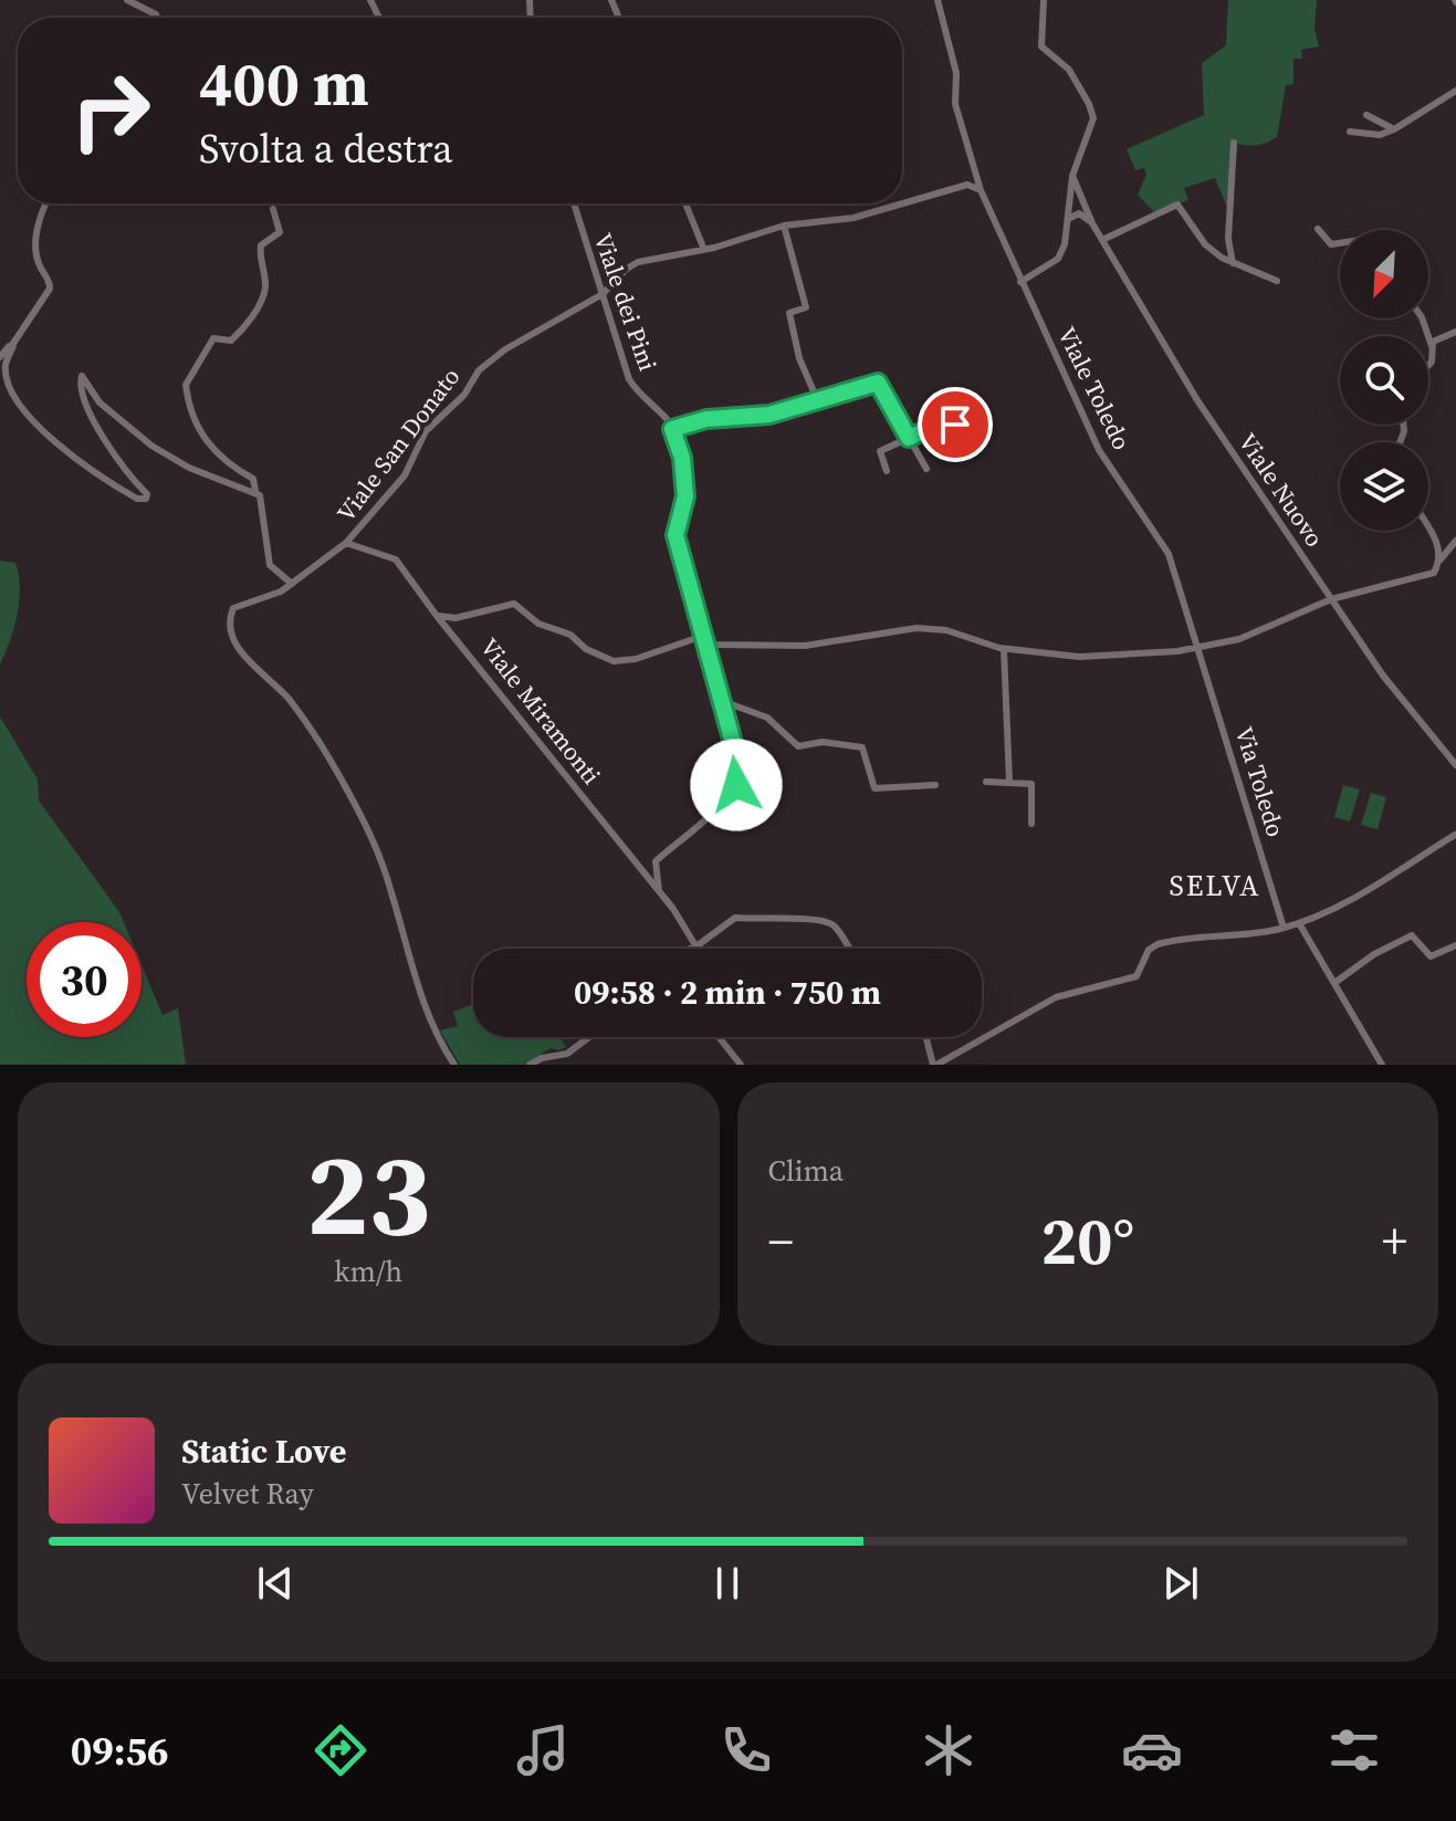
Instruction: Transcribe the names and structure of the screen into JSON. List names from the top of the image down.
{
  "streets": {
    "street": [
      "Viale dei Pini",
      "Viale Toledo",
      "Viale San Donato",
      "Viale Nuovo",
      "Viale Miramonti",
      "Via Toledo"
    ]
  },
  "crossings": [
    ["Viale dei Pini", "Viale San Donato"],
    ["Viale dei Pini", "Viale Miramonti"],
    ["Viale Toledo", "Viale San Donato"],
    ["Viale Toledo", "Via Toledo"],
    ["Viale San Donato", "Viale Miramonti"]
  ],
  "districts": ["SELVA"],
  "north": "bottom left",
  "page": {
    "turn": ["400 m", "Svolta a destra"],
    "limit": "30",
    "trip": "09:58 · 2 min · 750 m",
    "tile": [
      ["23", "km/h"],
      "Clima"
    ],
    "heat": ["−", "20°", "+"],
    "song": ["Static Love", "Velvet Ray"],
    "tabs": "09:56"
  }
}
